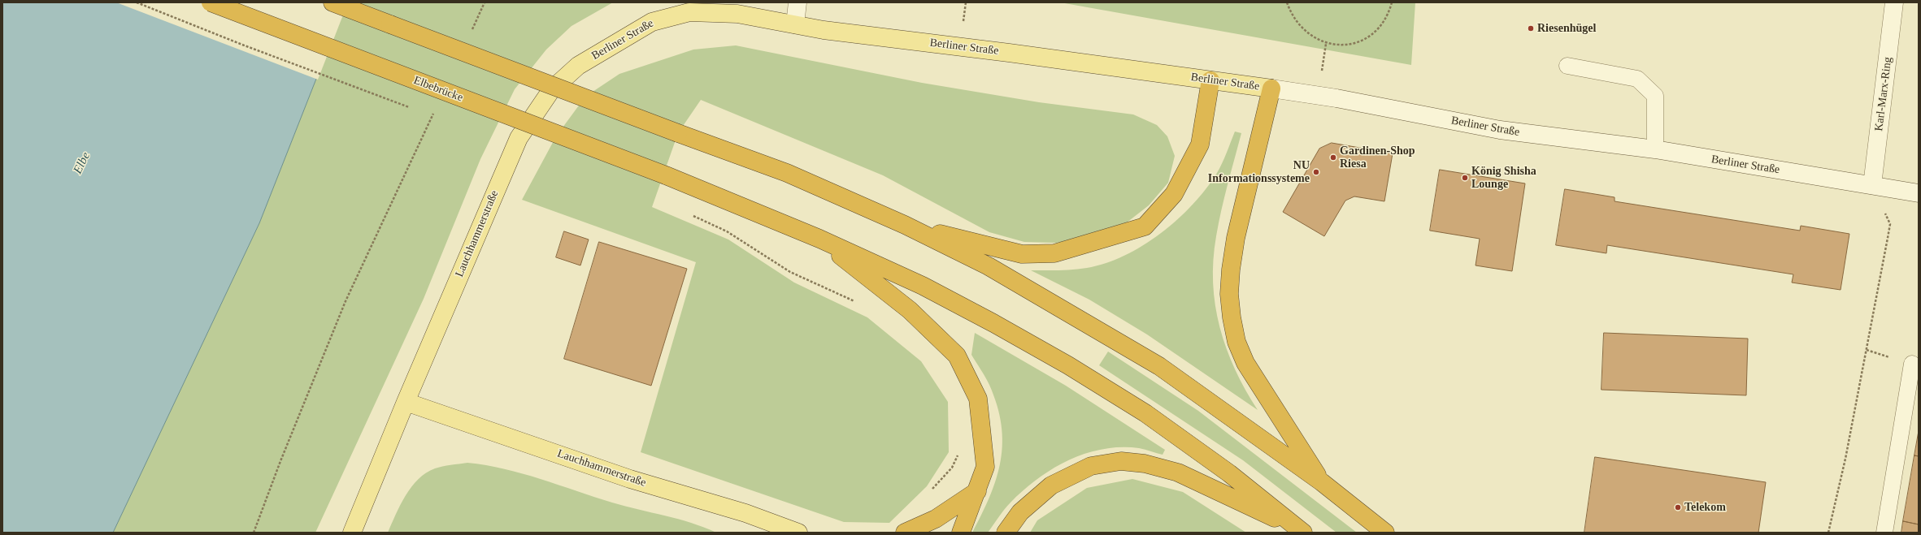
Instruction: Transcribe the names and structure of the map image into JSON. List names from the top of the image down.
{
  "streets": {
    "highway": ["Elbebrücke"],
    "main road": ["Berliner Straße", "Karl-Marx-Ring", "Lauchhammerstraße"]
  },
  "crossings": [
    ["Berliner Straße", "Karl-Marx-Ring"],
    ["Berliner Straße", "Lauchhammerstraße"]
  ],
  "water": ["Elbe"],
  "places": [
    "Riesenhügel",
    "Gardinen-Shop Riesa",
    "NU Informationssysteme",
    "König Shisha Lounge",
    "Telekom"
  ]
}
